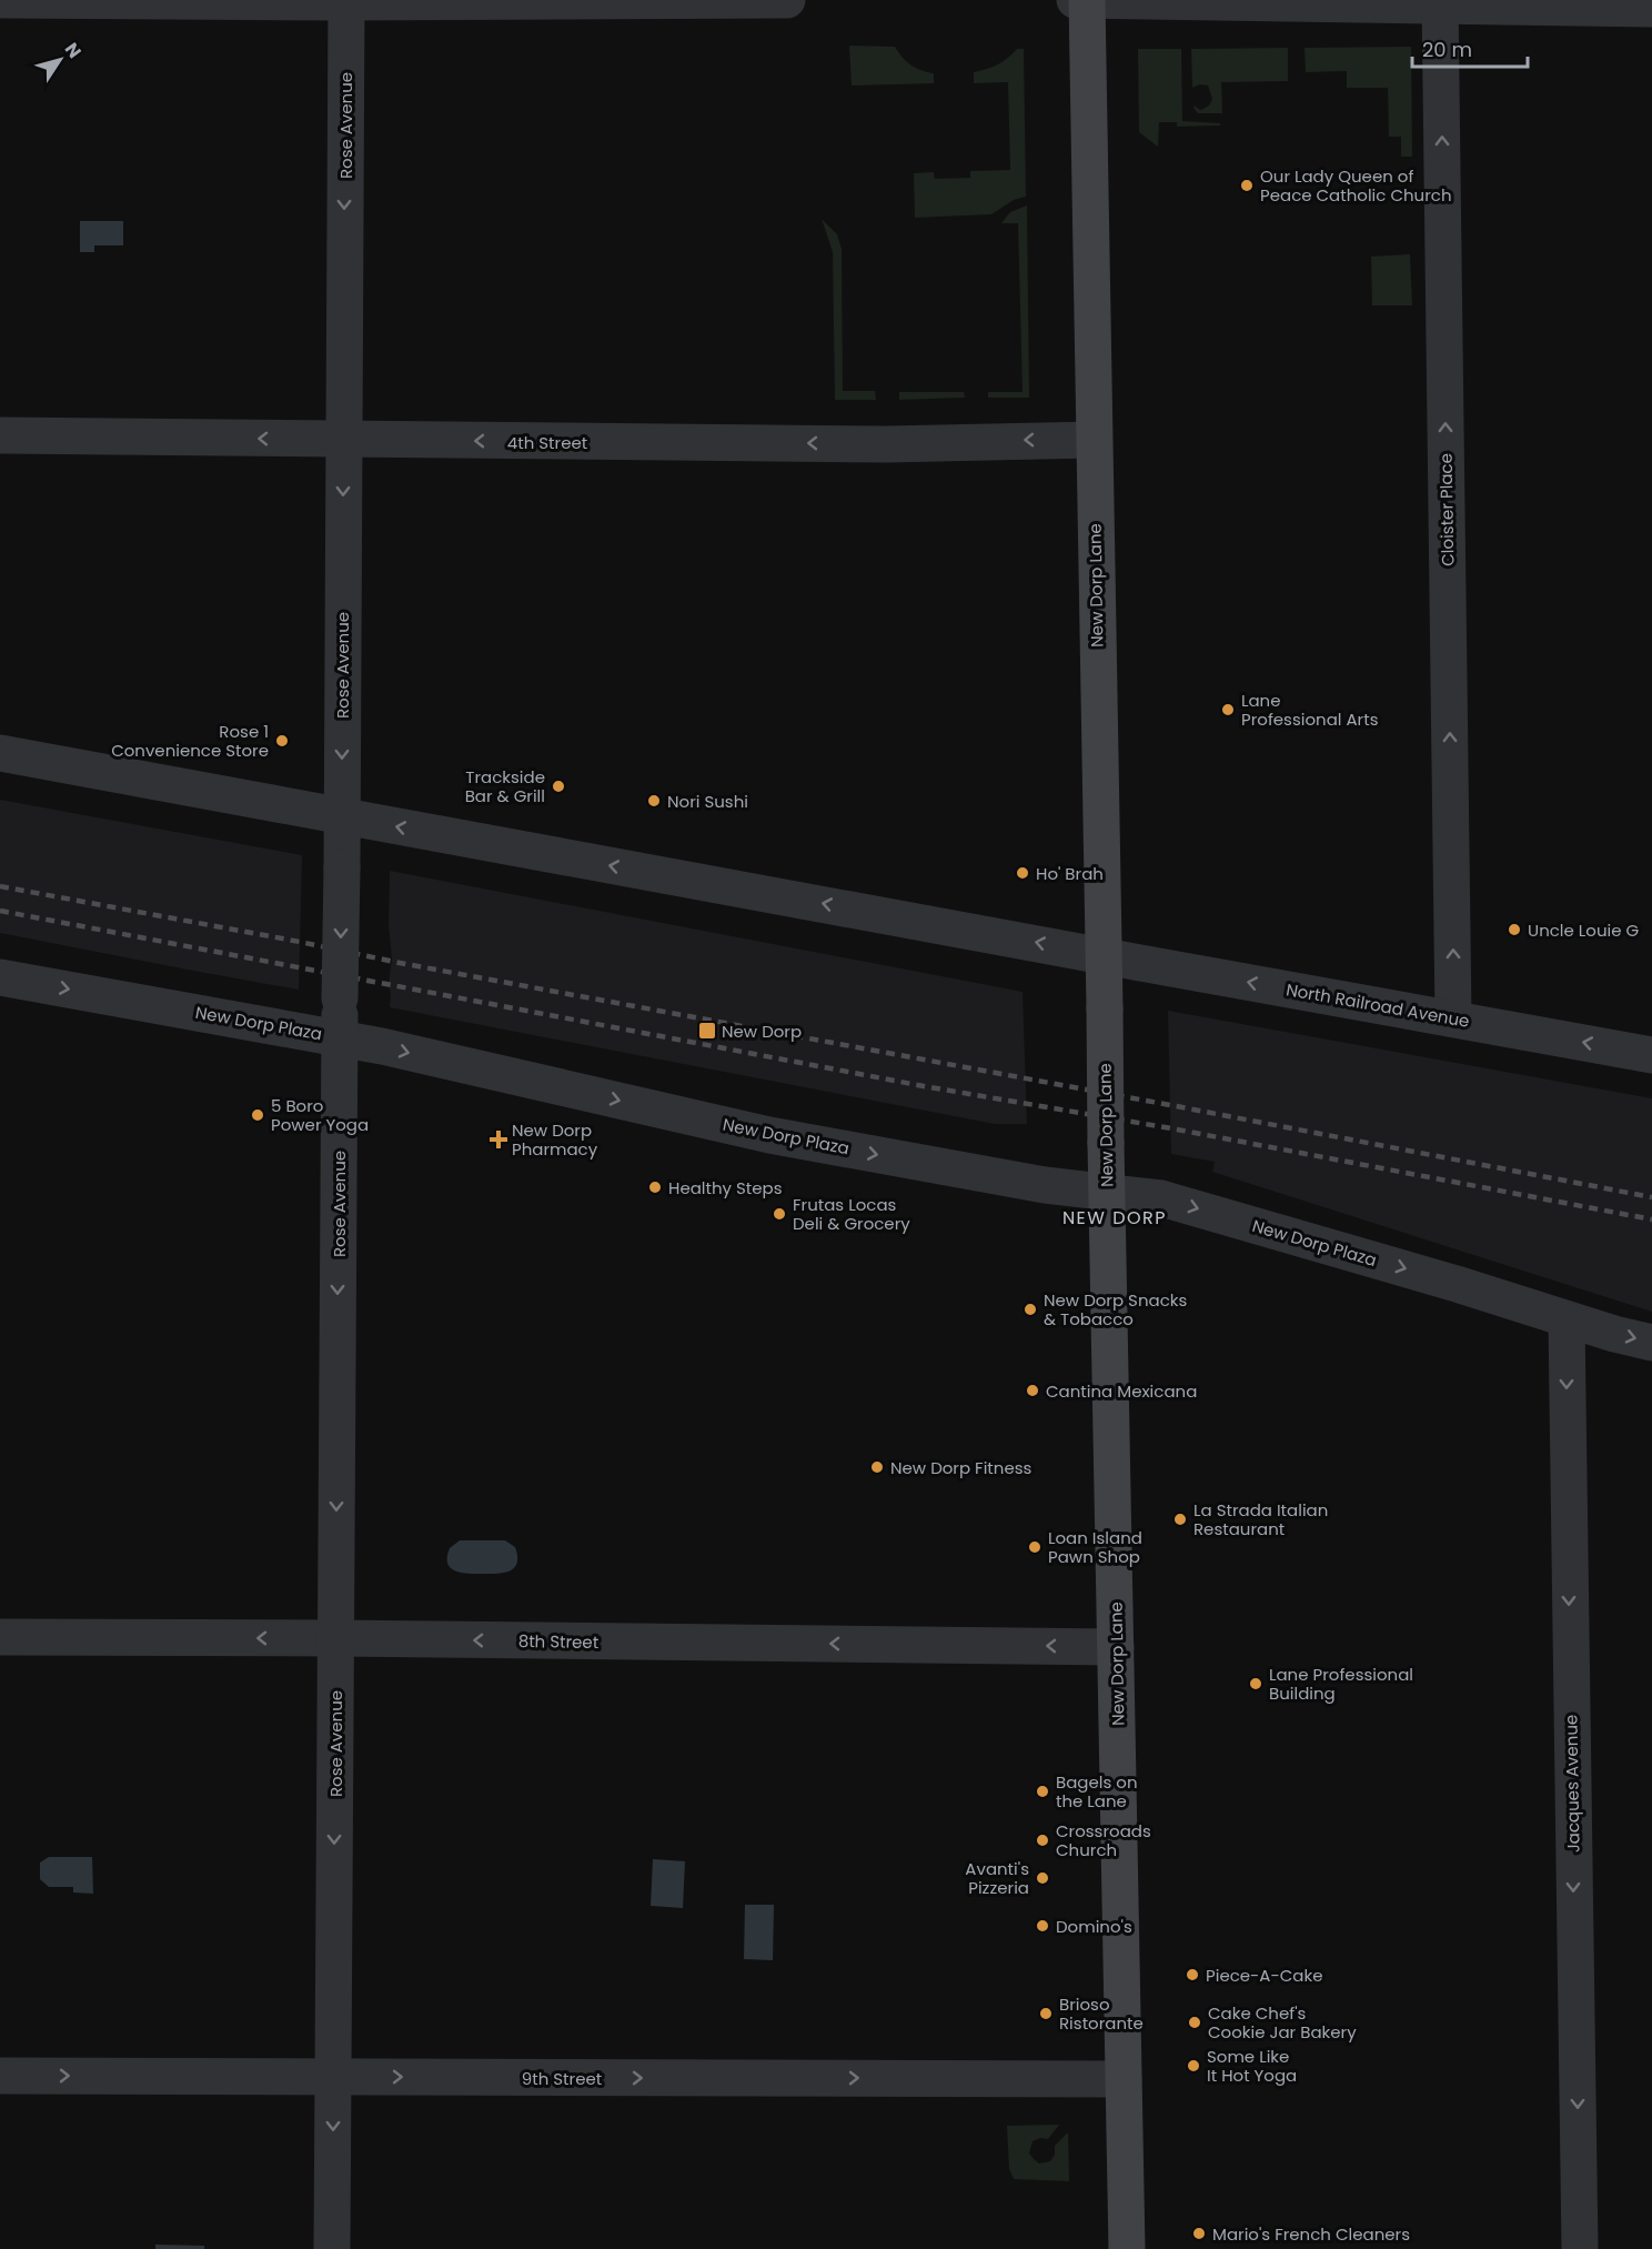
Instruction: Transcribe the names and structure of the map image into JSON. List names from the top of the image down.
{
  "streets": {
    "street": [
      "Rose Avenue",
      "4th Street",
      "Cloister Place",
      "New Dorp Lane",
      "North Railroad Avenue",
      "New Dorp Plaza",
      "8th Street",
      "Jacques Avenue",
      "9th Street"
    ]
  },
  "crossings": [
    ["Rose Avenue", "4th Street"],
    ["Rose Avenue", "New Dorp Plaza"],
    ["Rose Avenue", "8th Street"],
    ["Rose Avenue", "9th Street"],
    ["4th Street", "New Dorp Lane"],
    ["Cloister Place", "North Railroad Avenue"],
    ["New Dorp Lane", "North Railroad Avenue"],
    ["New Dorp Lane", "New Dorp Plaza"],
    ["New Dorp Lane", "8th Street"],
    ["New Dorp Lane", "9th Street"],
    ["New Dorp Plaza", "Jacques Avenue"]
  ],
  "one_way": [
    "Rose Avenue",
    "4th Street",
    "Cloister Place",
    "North Railroad Avenue",
    "8th Street",
    "Jacques Avenue",
    "9th Street"
  ],
  "districts": ["NEW DORP"],
  "places": {
    "other": [
      "Our Lady Queen of Peace Catholic Church",
      "Lane Professional Arts",
      "Rose 1 Convenience Store",
      "Trackside Bar & Grill",
      "Nori Sushi",
      "Ho' Brah",
      "Uncle Louie G",
      "5 Boro Power Yoga",
      "Healthy Steps",
      "Frutas Locas Deli & Grocery",
      "New Dorp Snacks & Tobacco",
      "Cantina Mexicana",
      "New Dorp Fitness",
      "La Strada Italian Restaurant",
      "Loan Island Pawn Shop",
      "Lane Professional Building",
      "Bagels on the Lane",
      "Crossroads Church",
      "Avanti's Pizzeria",
      "Domino's",
      "Piece-A-Cake",
      "Brioso Ristorante",
      "Cake Chef's Cookie Jar Bakery",
      "Some Like It Hot Yoga",
      "Mario's French Cleaners"
    ],
    "transit": ["New Dorp"],
    "health": ["New Dorp Pharmacy"]
  },
  "scale_bar": "20 m",
  "north": "top right"
}
